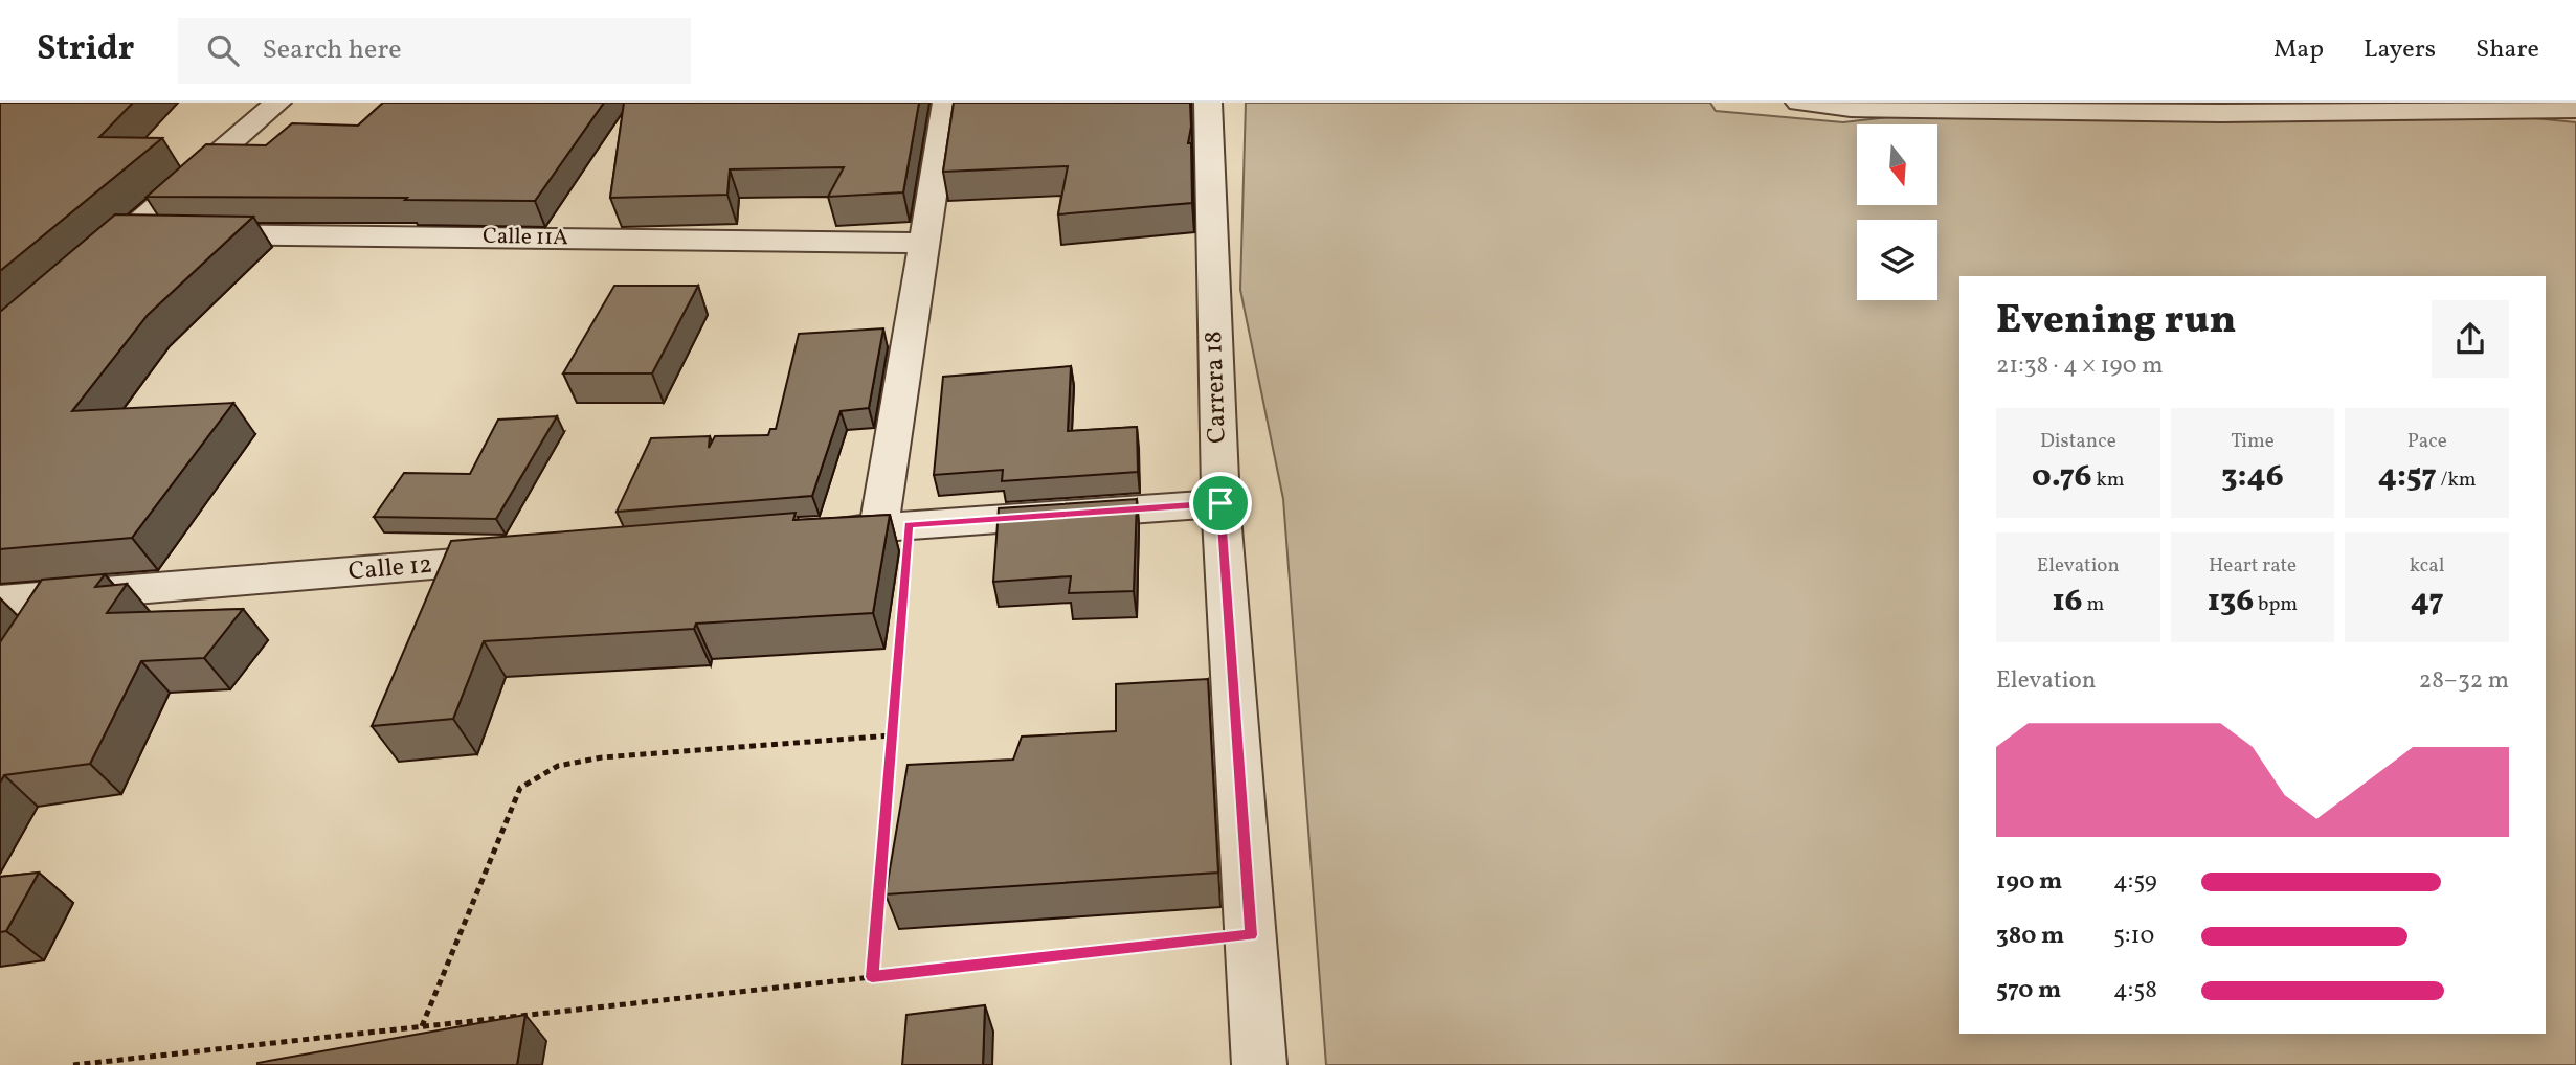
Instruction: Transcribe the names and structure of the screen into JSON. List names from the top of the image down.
{
  "streets": {
    "street": ["Calle 11A", "Carrera 18", "Calle 12"]
  },
  "north": "bottom",
  "page": {
    "header": "Stridr",
    "search": "Search here",
    "nav": ["Map", "Layers", "Share"],
    "heading": ["Evening run", "21:38 · 4 × 190 m"],
    "stats": [
      ["Distance", "0.76 km"],
      ["Time", "3:46"],
      ["Pace", "4:57 /km"],
      ["Elevation", "16 m"],
      ["Heart rate", "136 bpm"],
      ["kcal", "47"]
    ],
    "chart": ["Elevation", "28–32 m"],
    "list": [
      {
        "name": "190 m",
        "note": "4:59"
      },
      {
        "name": "380 m",
        "note": "5:10"
      },
      {
        "name": "570 m",
        "note": "4:58"
      }
    ]
  }
}
